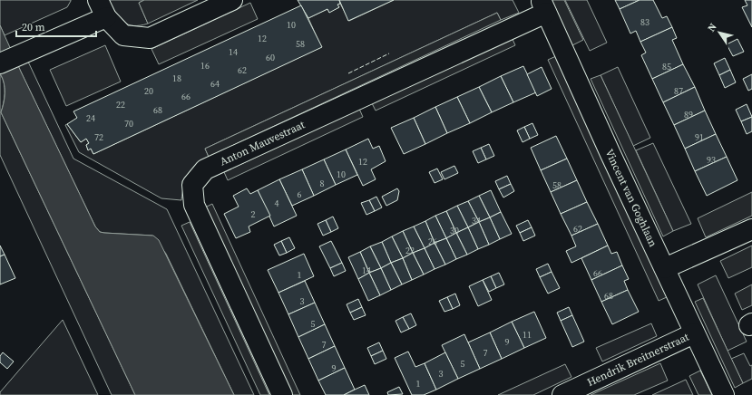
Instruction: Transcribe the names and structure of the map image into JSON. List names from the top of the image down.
{
  "streets": {
    "street": ["Anton Mauvestraat", "Vincent van Goghlaan", "Hendrik Breitnerstraat"]
  },
  "crossings": [
    ["Anton Mauvestraat", "Vincent van Goghlaan"],
    ["Vincent van Goghlaan", "Hendrik Breitnerstraat"]
  ],
  "house_numbers": [
    "83",
    "10",
    "12",
    "58",
    "14",
    "60",
    "16",
    "85",
    "62",
    "18",
    "64",
    "20",
    "87",
    "66",
    "22",
    "68",
    "89",
    "24",
    "70",
    "72",
    "91",
    "93",
    "12",
    "10",
    "8",
    "58",
    "6",
    "4",
    "2",
    "34",
    "62",
    "30",
    "26",
    "22",
    "14",
    "66",
    "1",
    "68",
    "3",
    "5",
    "11",
    "9",
    "7",
    "7",
    "5",
    "9",
    "3",
    "1"
  ],
  "scale_bar": "20 m",
  "north": "top left"
}
